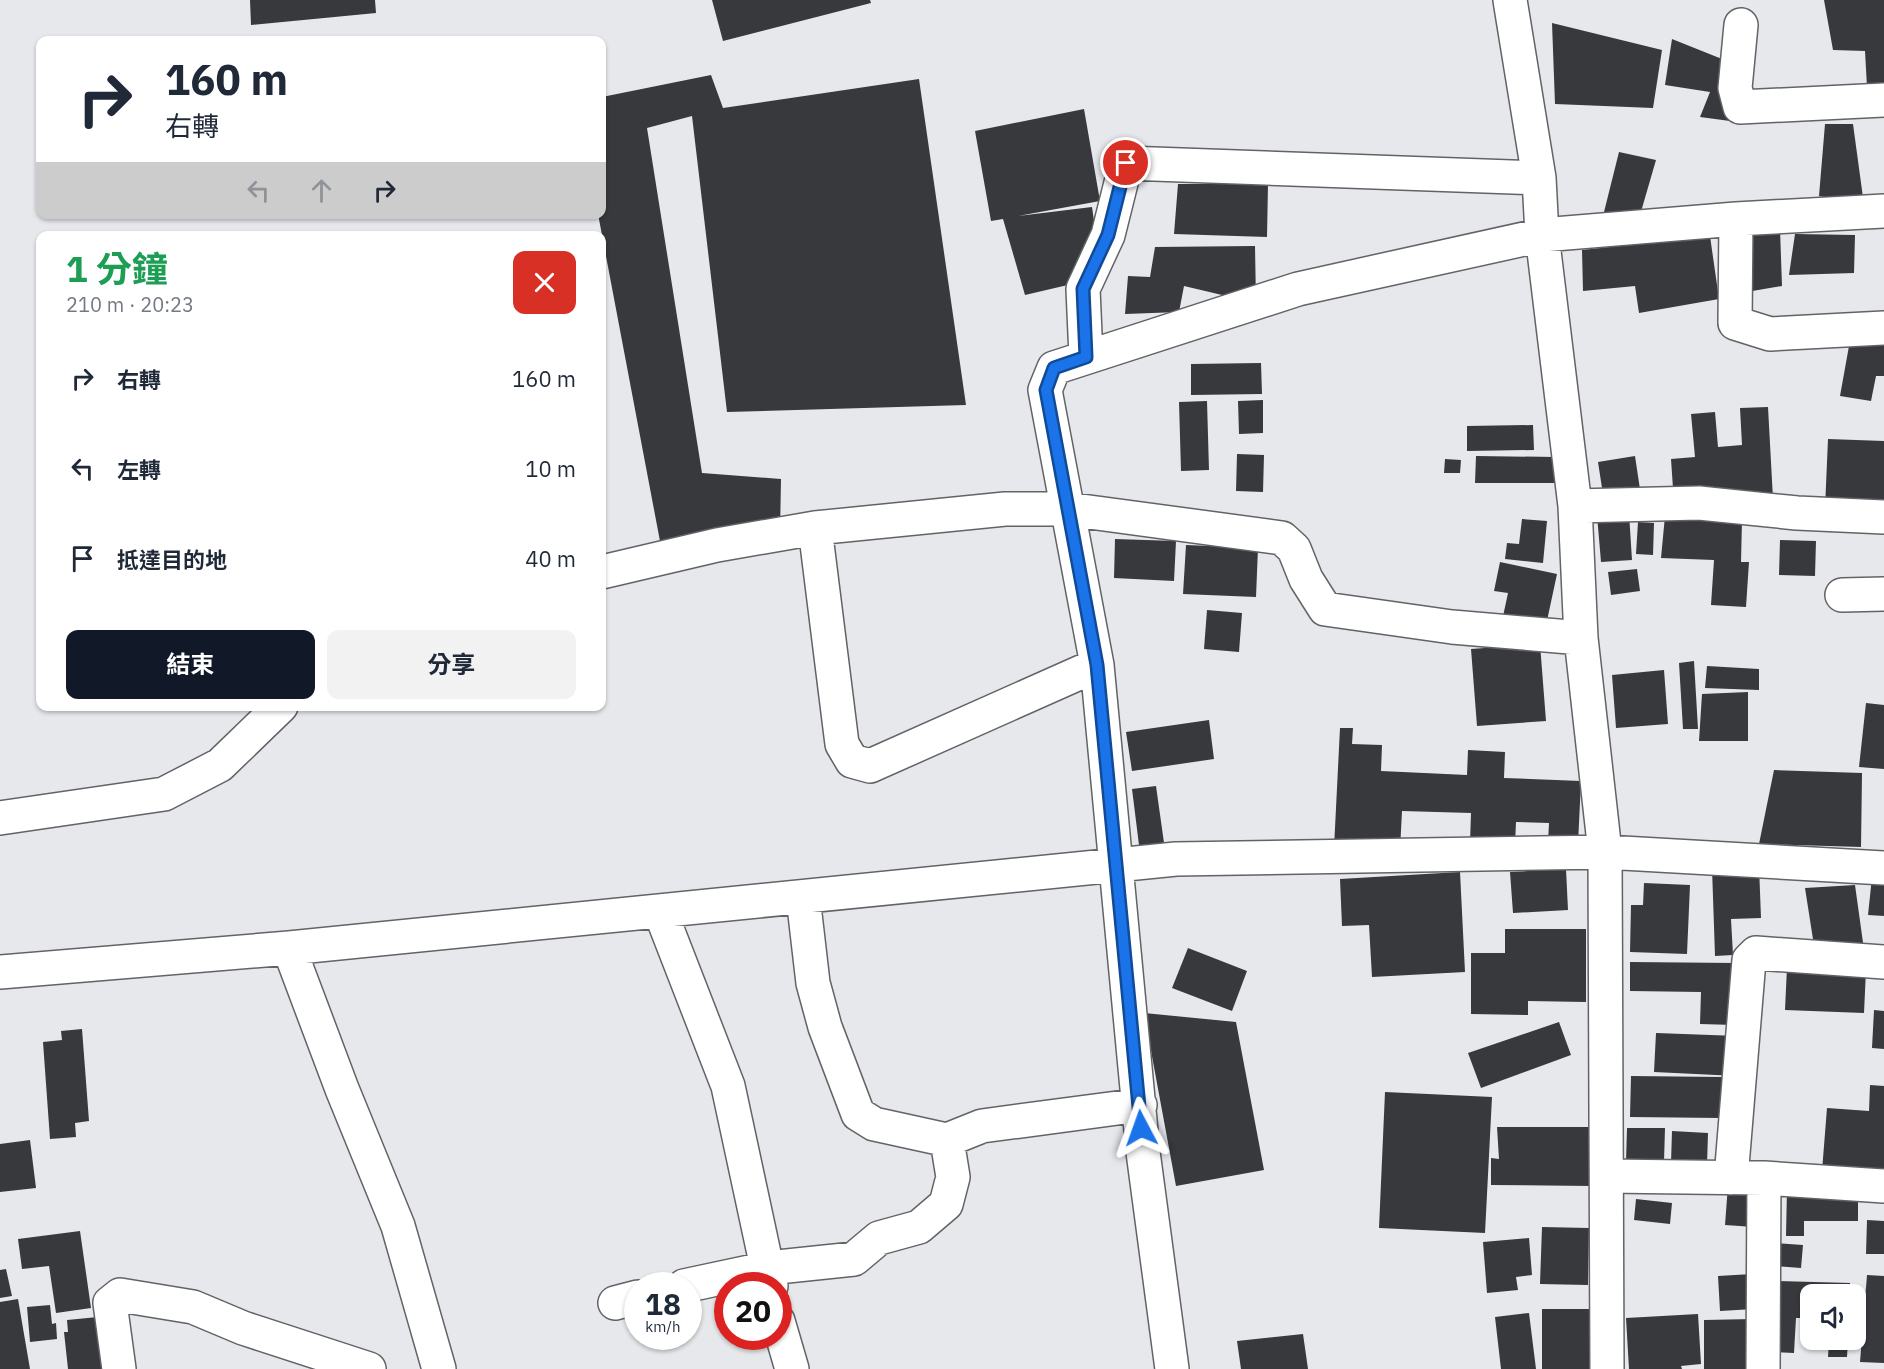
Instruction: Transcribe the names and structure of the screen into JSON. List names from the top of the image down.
{
  "page": {
    "turn": ["160 m", "右轉"],
    "heading": ["1 分鐘", "210 m · 20:23"],
    "list": [
      {
        "name": "右轉",
        "value": "160 m"
      },
      {
        "name": "左轉",
        "value": "10 m"
      },
      {
        "name": "抵達目的地",
        "value": "40 m"
      }
    ],
    "buttons": ["結束", "分享"],
    "speed": "18 km/h",
    "limit": "20"
  }
}
